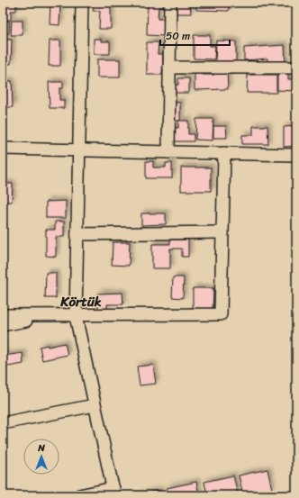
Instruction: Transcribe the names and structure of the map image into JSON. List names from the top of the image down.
{
  "districts": ["Körtük"],
  "scale_bar": "50 m",
  "north": "top"
}
